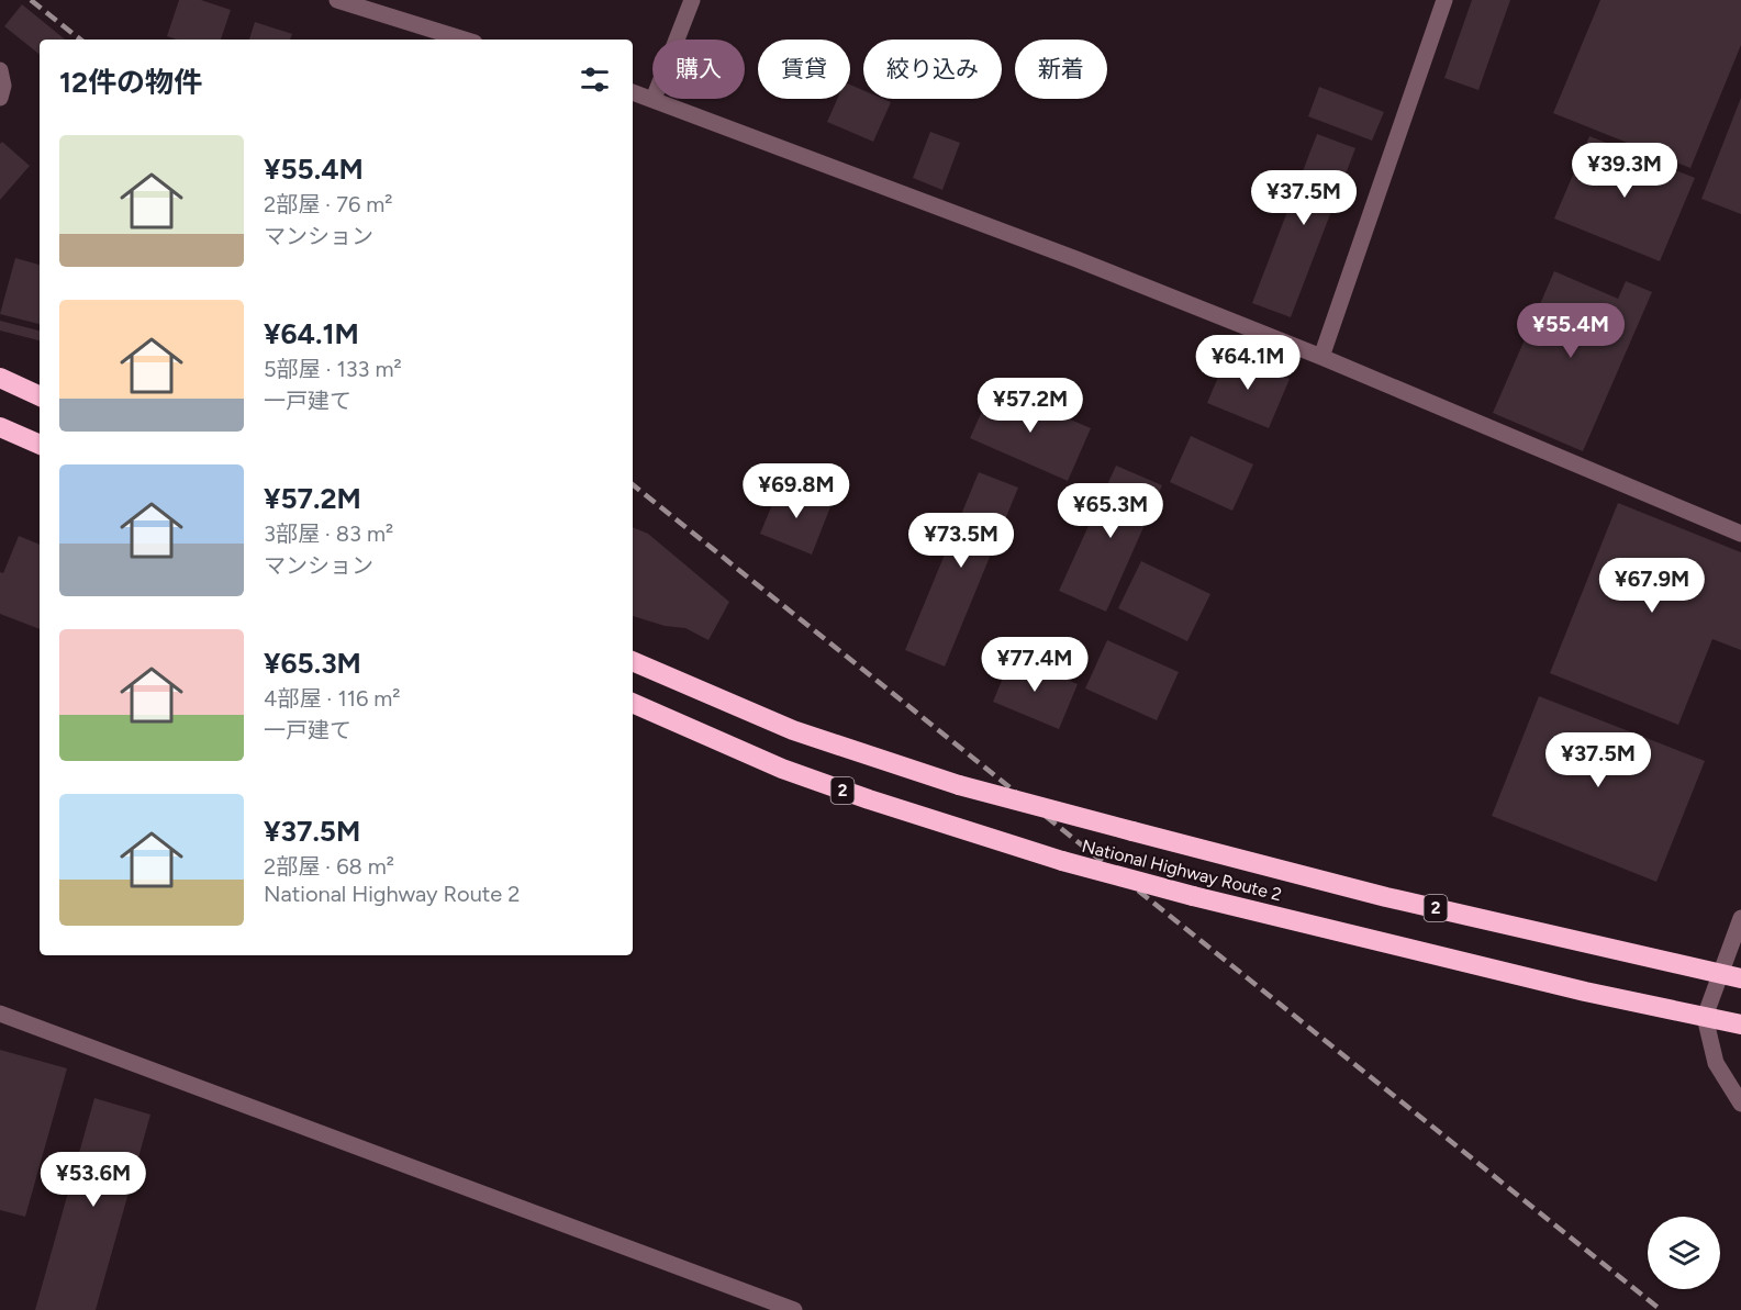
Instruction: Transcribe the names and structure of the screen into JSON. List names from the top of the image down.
{
  "streets": {
    "highway": ["2", "National Highway Route 2"]
  },
  "page": {
    "chip": [
      "購入",
      "賃貸",
      "絞り込み",
      "新着"
    ],
    "heading": "12件の物件",
    "list": [
      {
        "name": "¥55.4M",
        "note": "2部屋 · 76 m² · マンション"
      },
      {
        "name": "¥64.1M",
        "note": "5部屋 · 133 m² · 一戸建て"
      },
      {
        "name": "¥57.2M",
        "note": "3部屋 · 83 m² · マンション"
      },
      {
        "name": "¥65.3M",
        "note": "4部屋 · 116 m² · 一戸建て"
      },
      {
        "name": "¥37.5M",
        "note": "2部屋 · 68 m² · National Highway Route 2"
      }
    ],
    "price": [
      "¥39.3M",
      "¥37.5M",
      "¥55.4M",
      "¥64.1M",
      "¥57.2M",
      "¥69.8M",
      "¥65.3M",
      "¥73.5M",
      "¥67.9M",
      "¥77.4M",
      "¥37.5M",
      "¥53.6M"
    ]
  }
}
